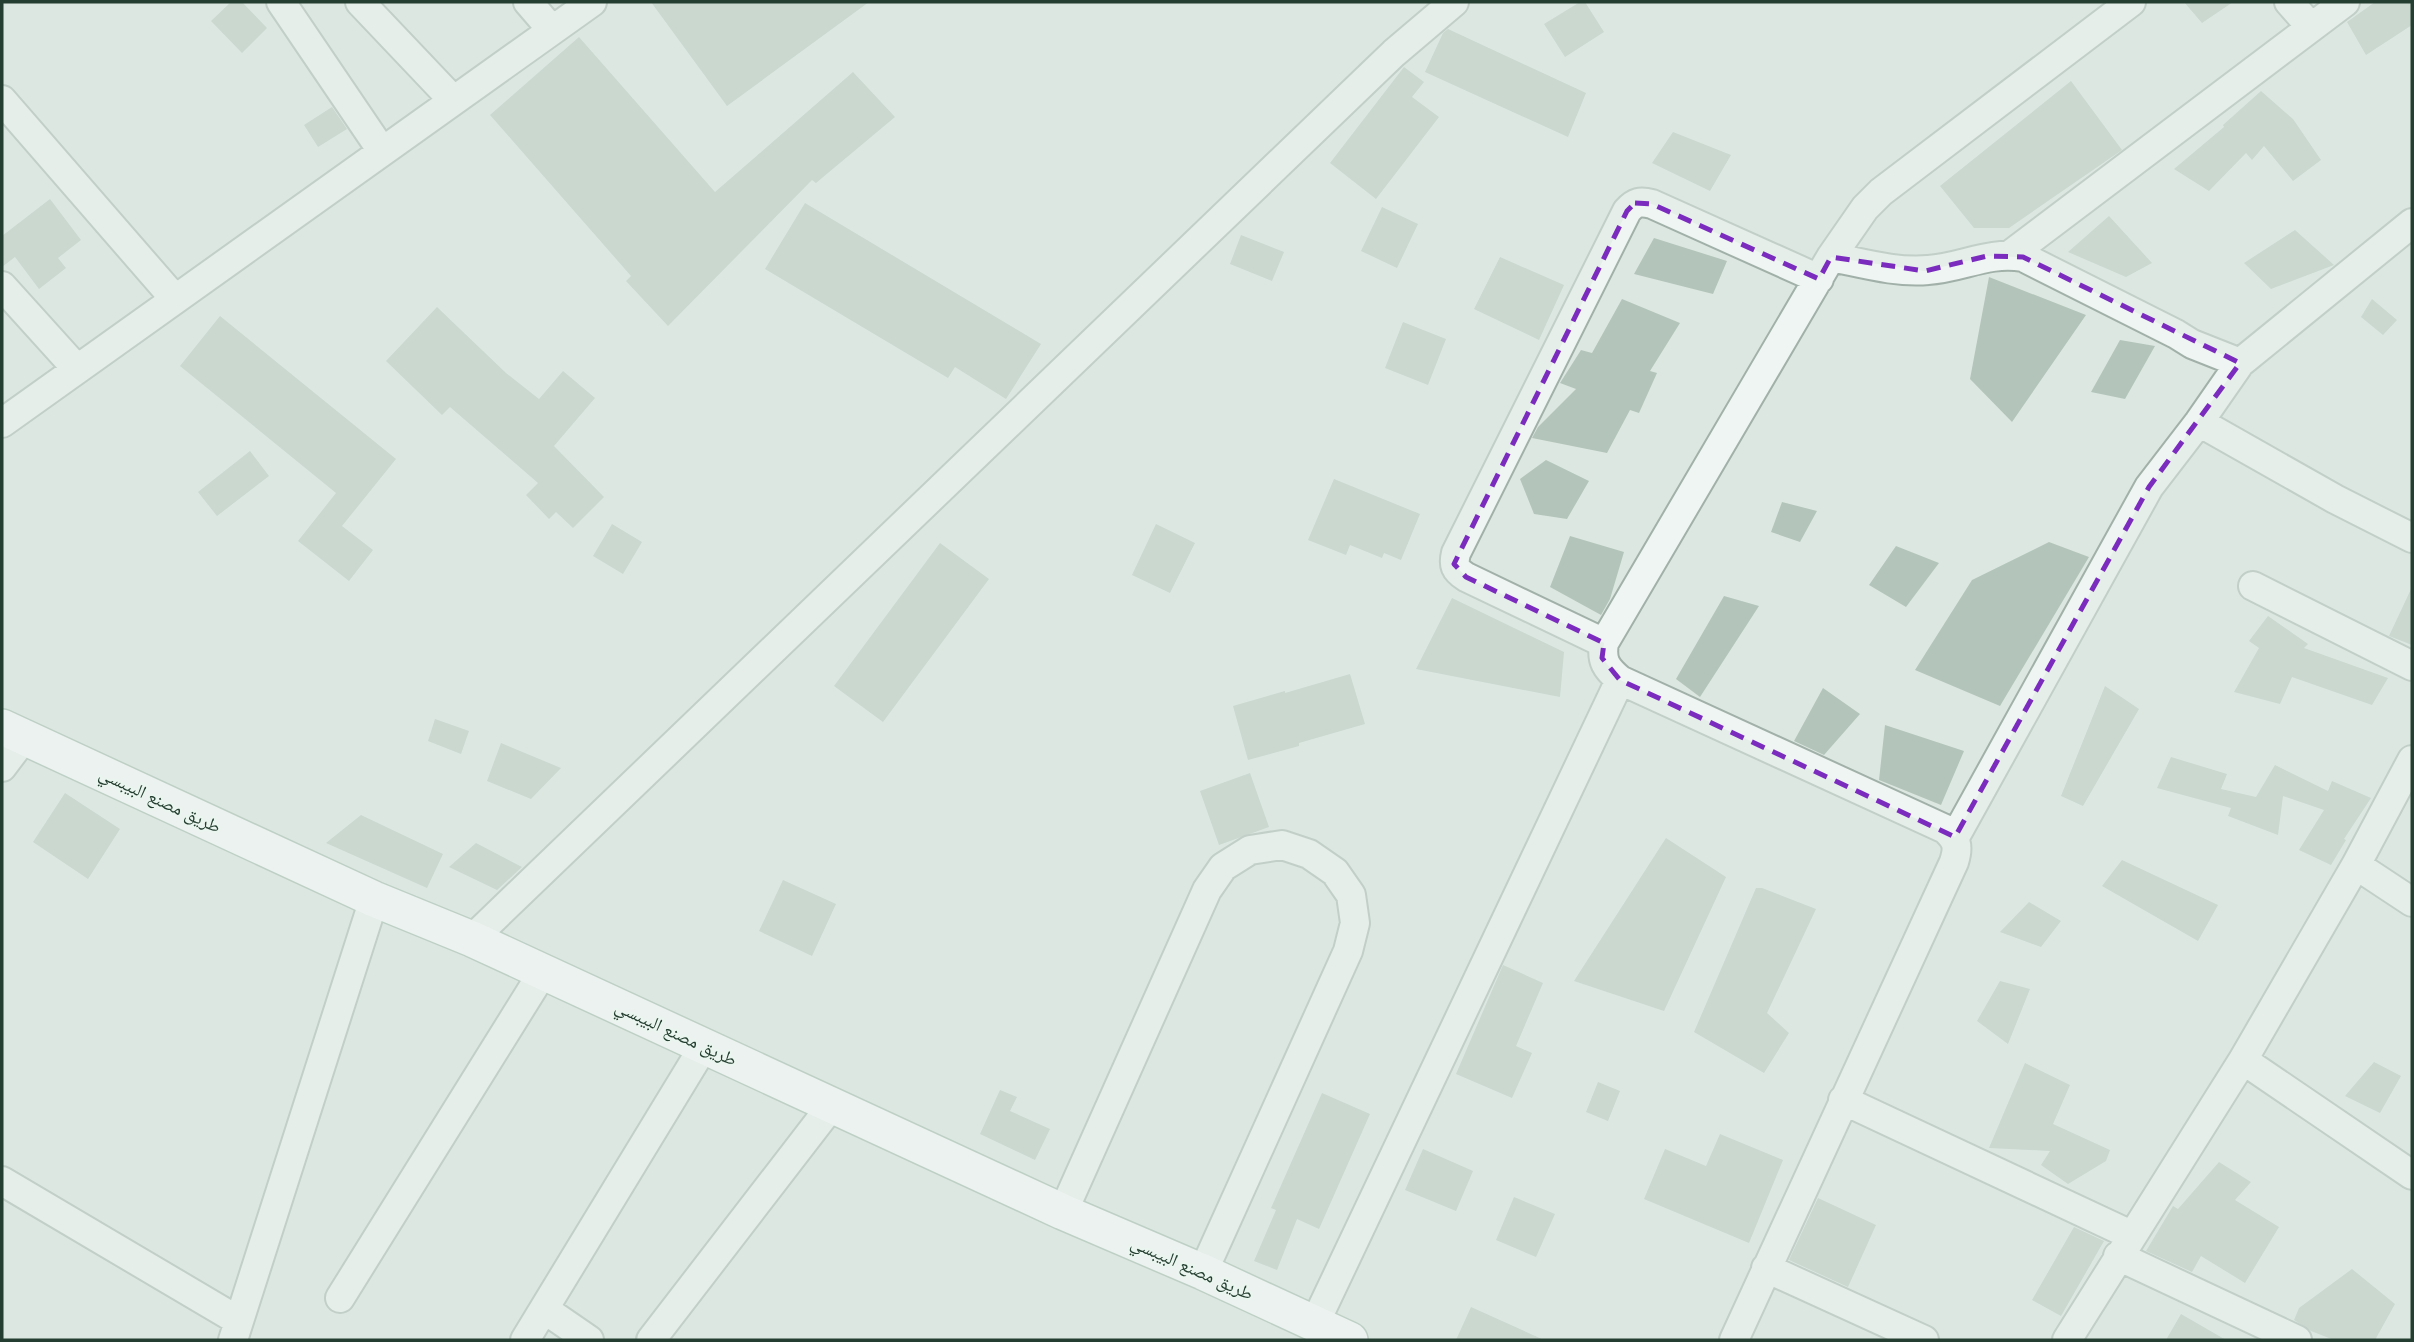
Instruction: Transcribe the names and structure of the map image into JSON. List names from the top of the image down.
{
  "streets": {
    "main road": ["طريق مصنع البيبسي"]
  }
}
